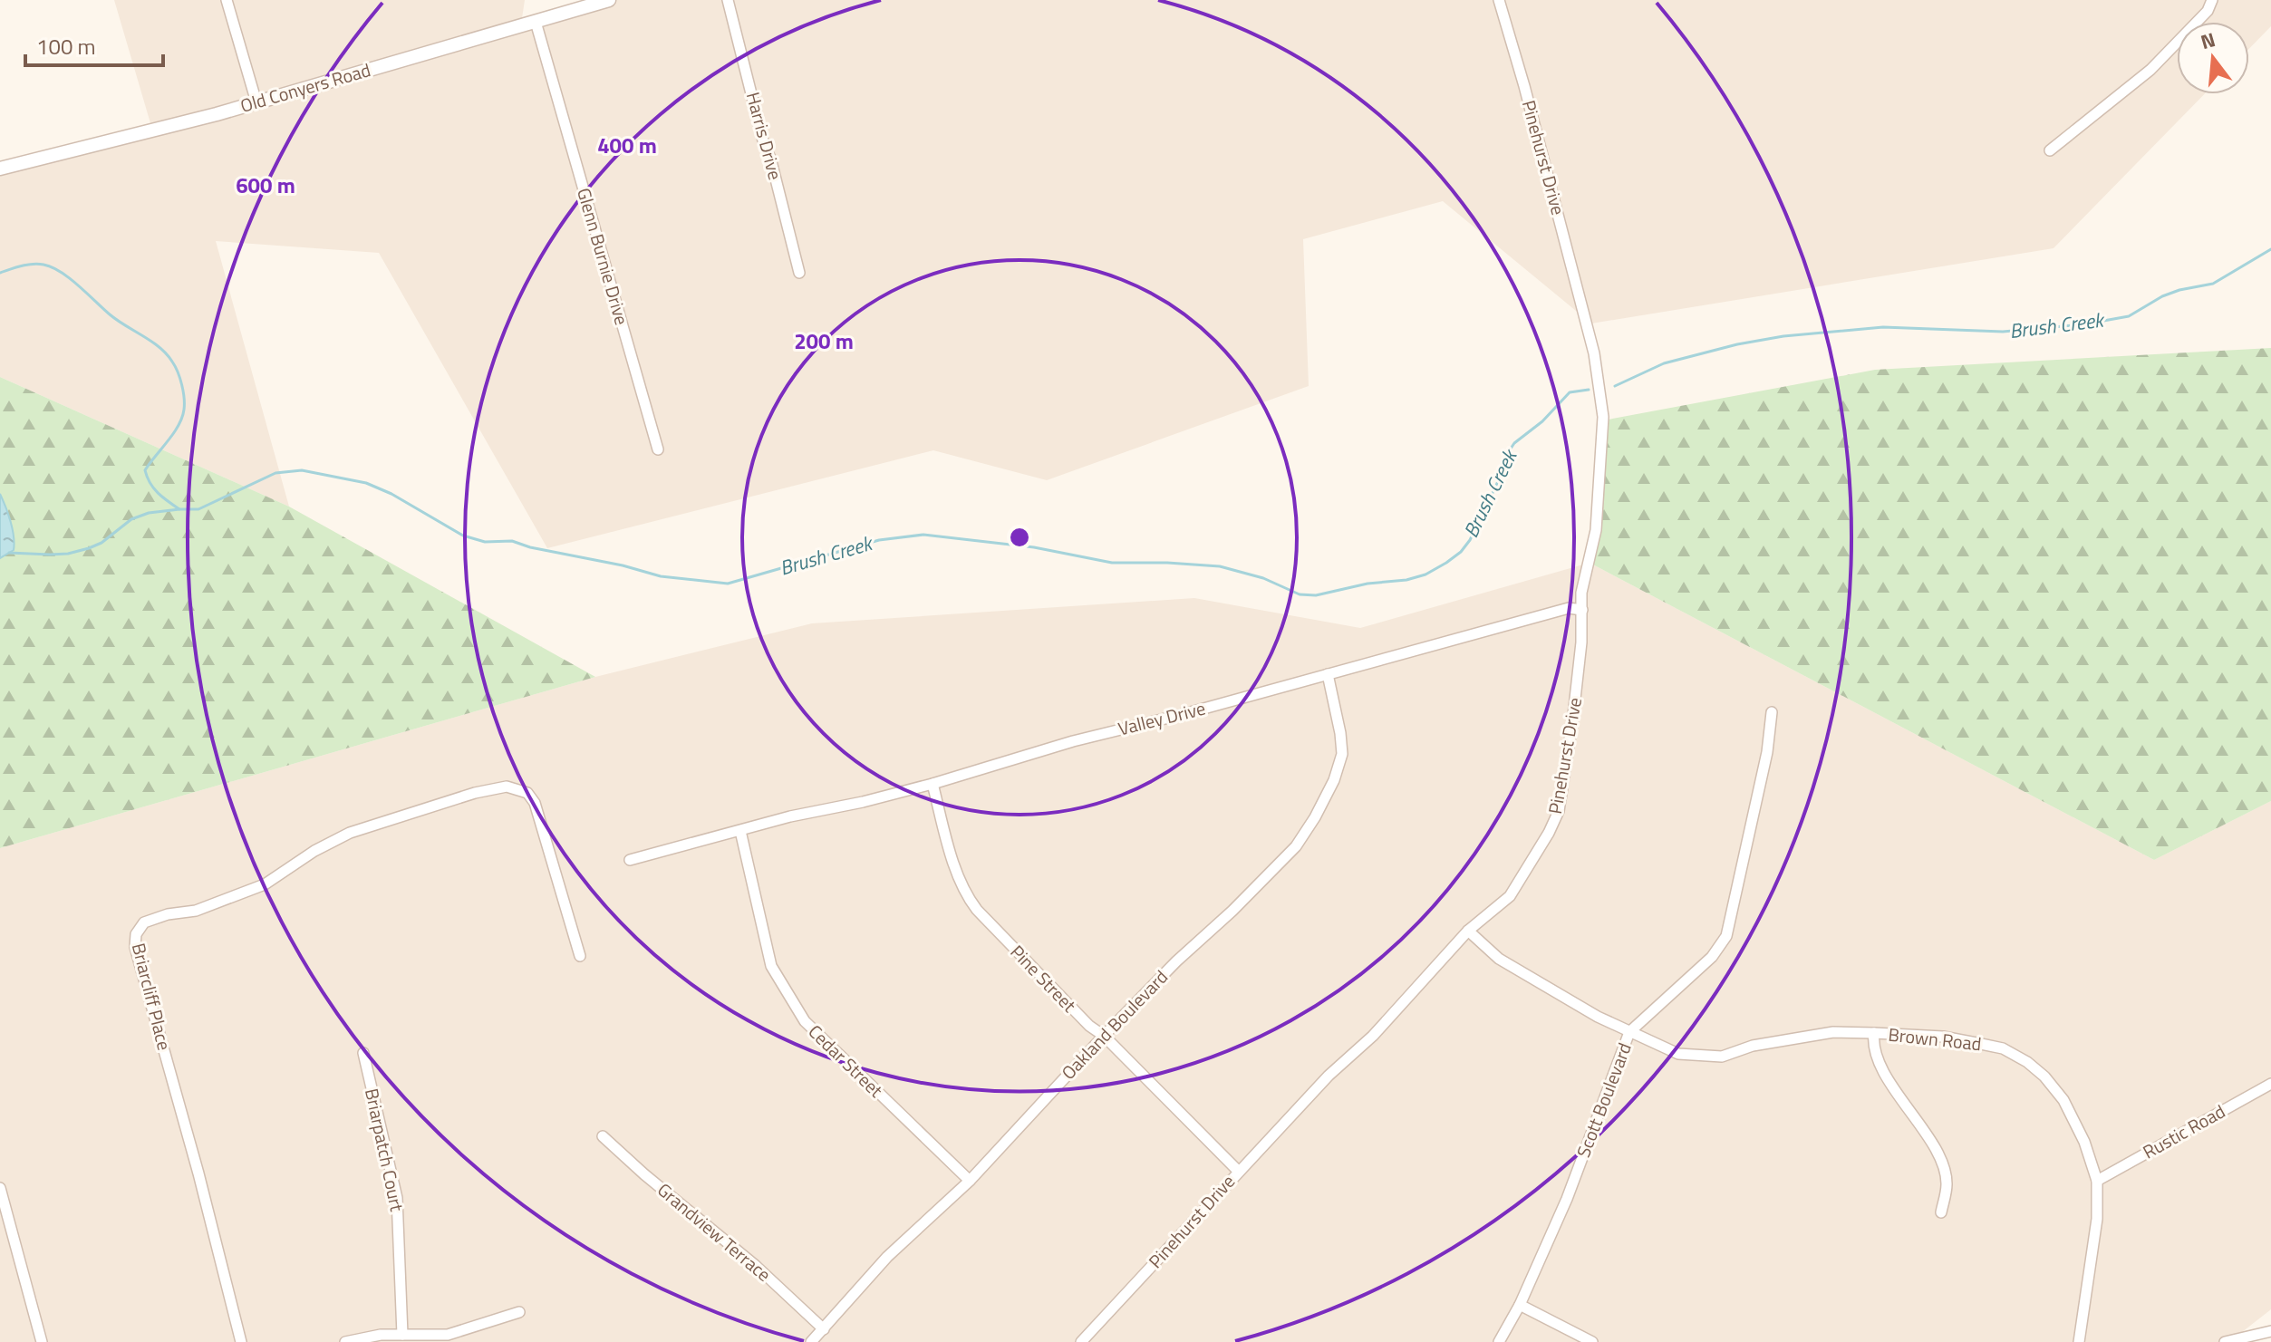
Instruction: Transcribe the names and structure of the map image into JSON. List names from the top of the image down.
{
  "streets": {
    "street": [
      "Old Conyers Road",
      "Harris Drive",
      "Pinehurst Drive",
      "Glenn Burnie Drive",
      "Valley Drive",
      "Pine Street",
      "Briarcliff Place",
      "Oakland Boulevard",
      "Brown Road",
      "Cedar Street",
      "Scott Boulevard",
      "Rustic Road",
      "Briarpatch Court",
      "Grandview Terrace"
    ]
  },
  "crossings": [
    ["Old Conyers Road", "Glenn Burnie Drive"],
    ["Pinehurst Drive", "Valley Drive"],
    ["Pinehurst Drive", "Pine Street"],
    ["Pinehurst Drive", "Brown Road"],
    ["Valley Drive", "Pine Street"],
    ["Valley Drive", "Oakland Boulevard"],
    ["Valley Drive", "Cedar Street"],
    ["Pine Street", "Oakland Boulevard"],
    ["Oakland Boulevard", "Cedar Street"],
    ["Oakland Boulevard", "Grandview Terrace"],
    ["Brown Road", "Scott Boulevard"],
    ["Brown Road", "Rustic Road"]
  ],
  "water": ["Brush Creek"],
  "scale_bar": "100 m",
  "north": "top",
  "rings": ["400 m", "600 m", "200 m"]
}
